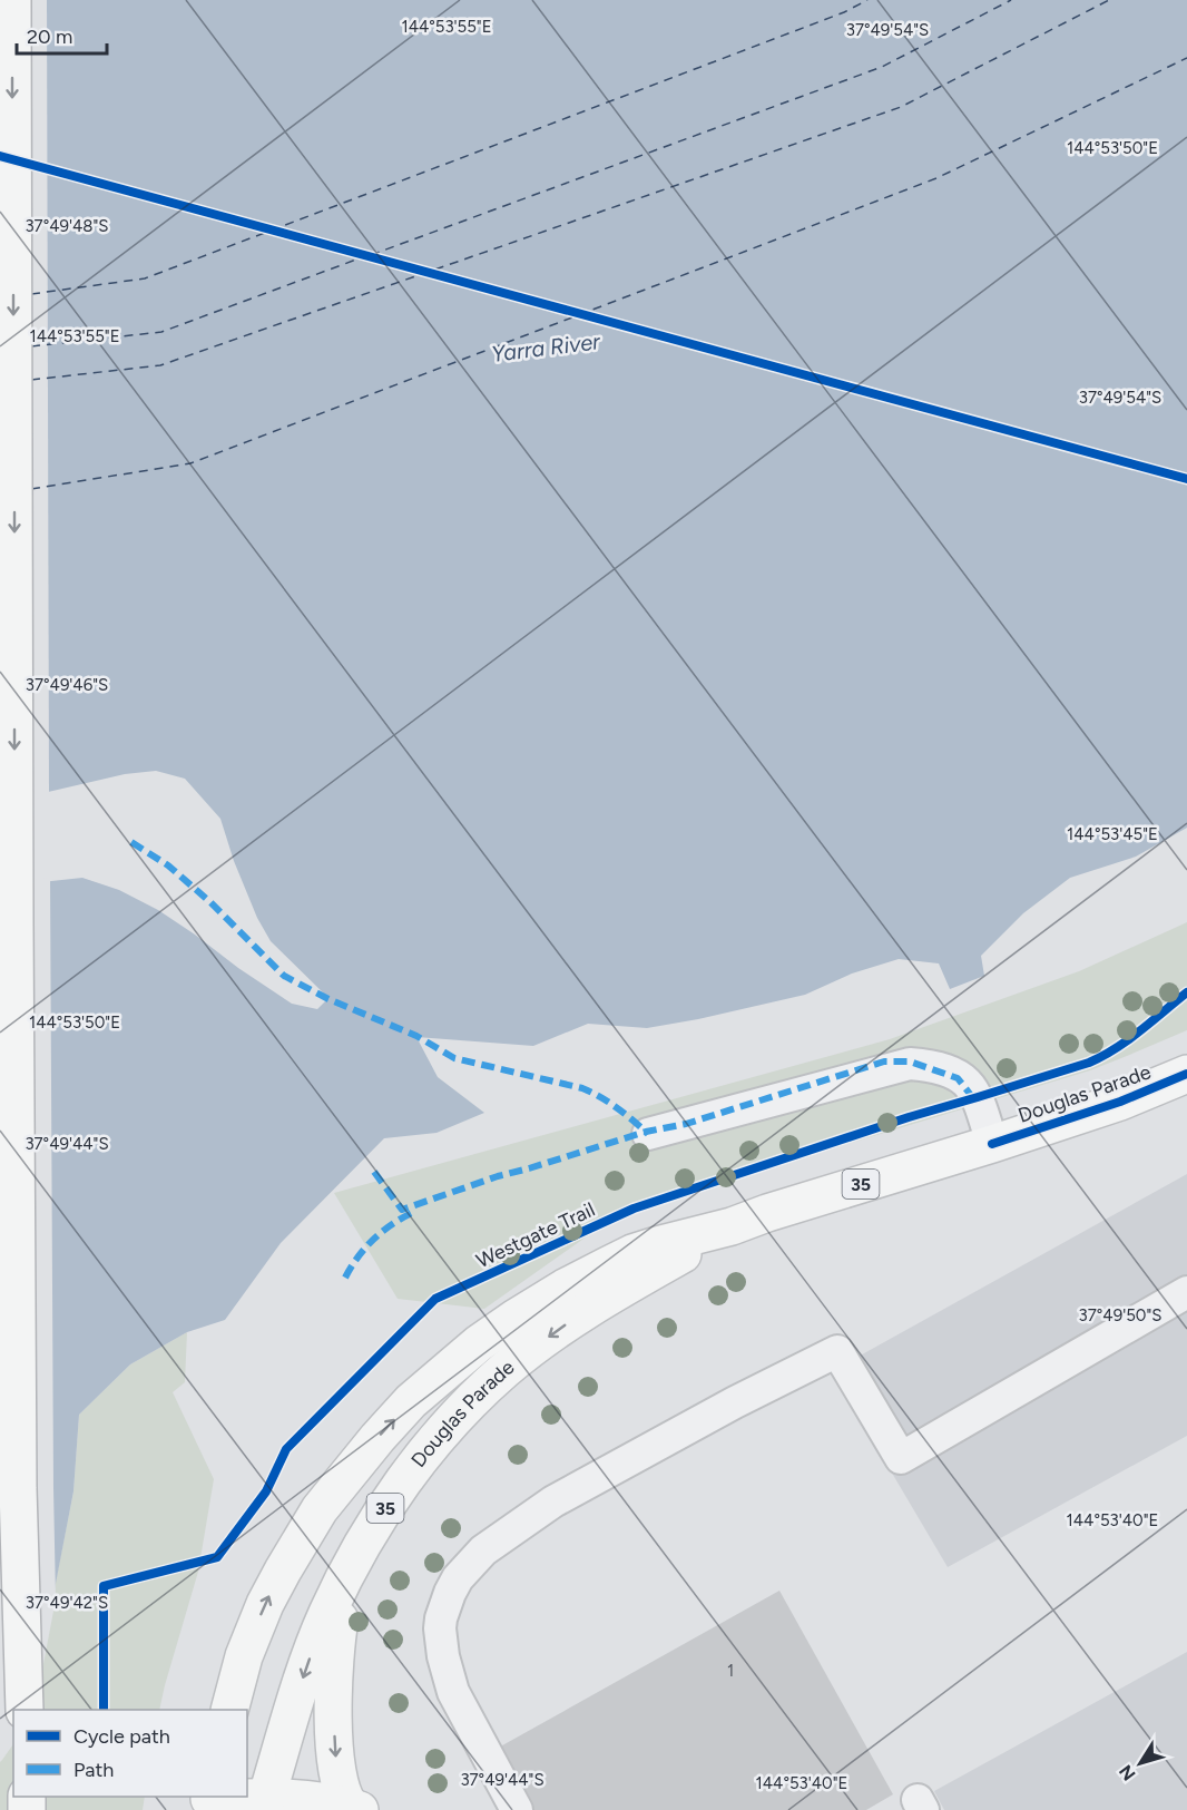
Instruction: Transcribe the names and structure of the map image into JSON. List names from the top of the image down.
{
  "streets": {
    "main road": ["Douglas Parade", "35"],
    "cycle path": ["Westgate Trail"]
  },
  "water": ["Yarra River"],
  "house_numbers": ["1"],
  "legend": ["Cycle path", "Path"],
  "scale_bar": "20 m",
  "north": "bottom left",
  "coordinates": [
    "144°53'55\"E",
    "37°49'54\"S",
    "144°53'50\"E",
    "37°49'48\"S",
    "37°49'46\"S",
    "144°53'45\"E",
    "37°49'44\"S",
    "37°49'50\"S",
    "144°53'40\"E",
    "37°49'42\"S"
  ]
}
